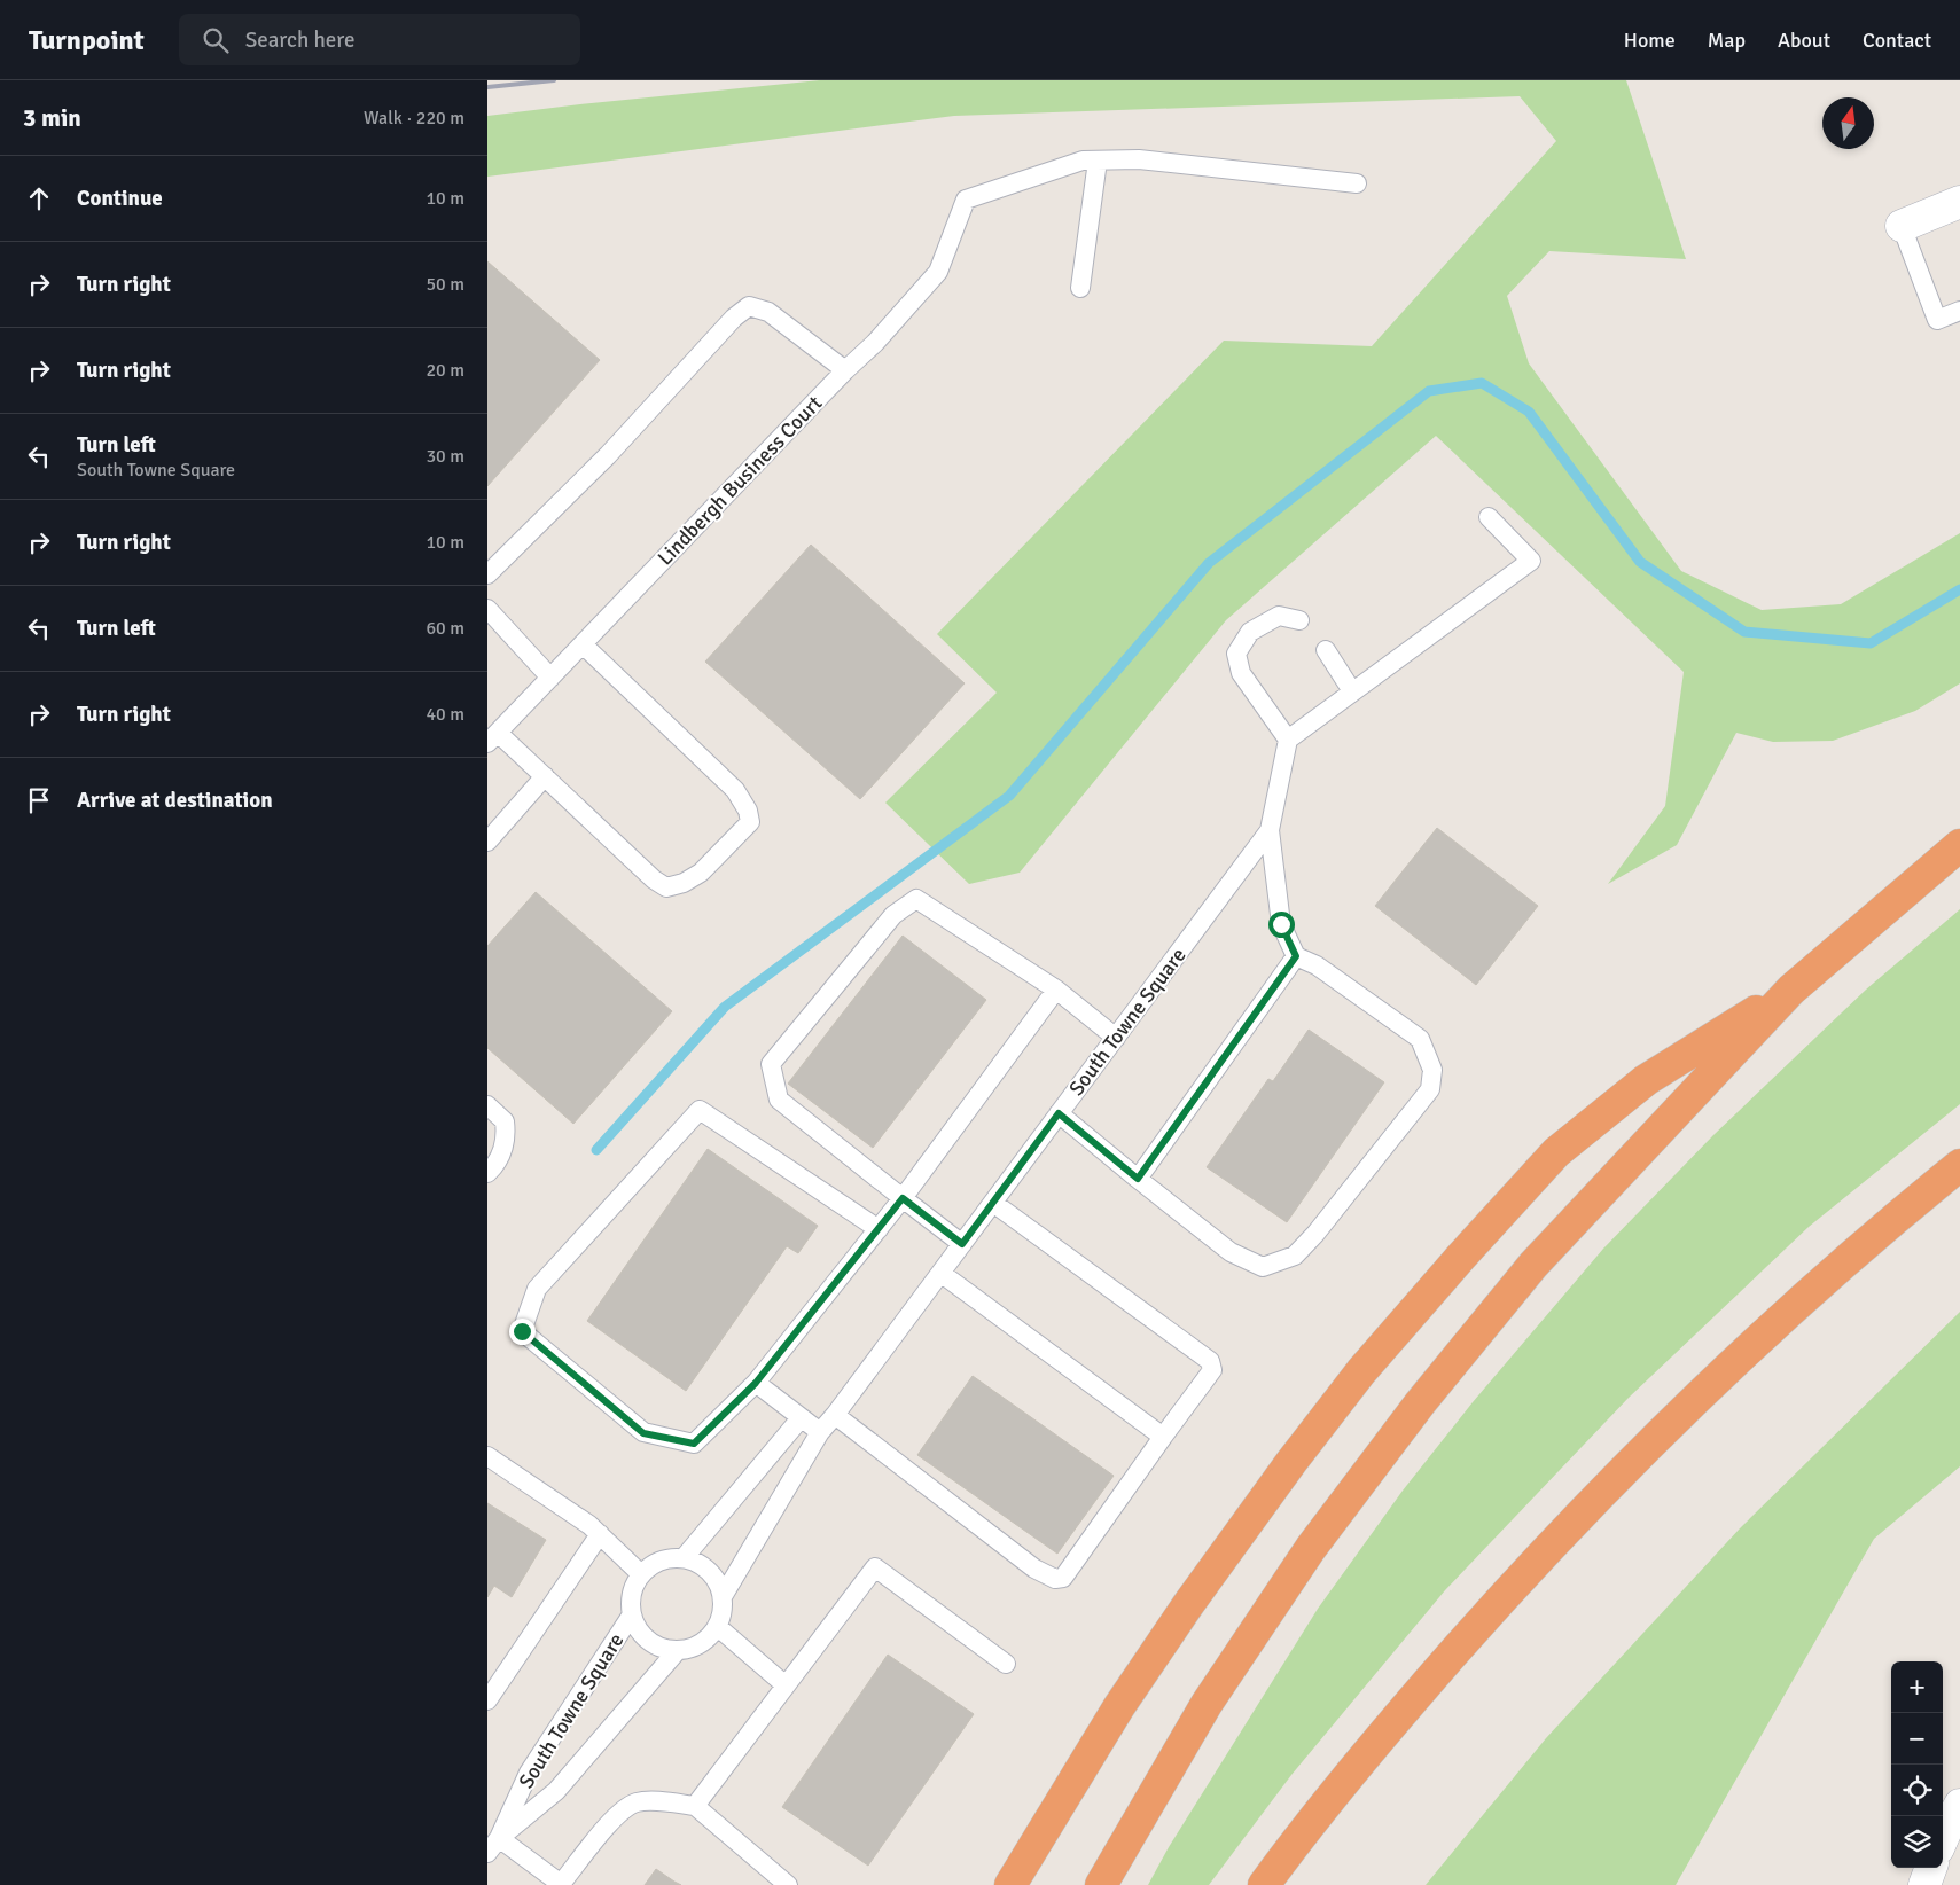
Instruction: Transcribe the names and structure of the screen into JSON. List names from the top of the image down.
{
  "streets": {
    "lane": ["Lindbergh Business Court", "South Towne Square"]
  },
  "north": "top",
  "page": {
    "header": "Turnpoint",
    "search": "Search here",
    "nav": [
      "Home",
      "Map",
      "About",
      "Contact"
    ],
    "heading": ["3 min", "Walk · 220 m"],
    "list": [
      ["Continue", "10 m"],
      ["Turn right", "50 m"],
      ["Turn right", "20 m"],
      ["Turn left", "South Towne Square", "30 m"],
      ["Turn right", "10 m"],
      ["Turn left", "60 m"],
      ["Turn right", "40 m"],
      "Arrive at destination"
    ],
    "map_buttons": ["+", "−"]
  }
}
